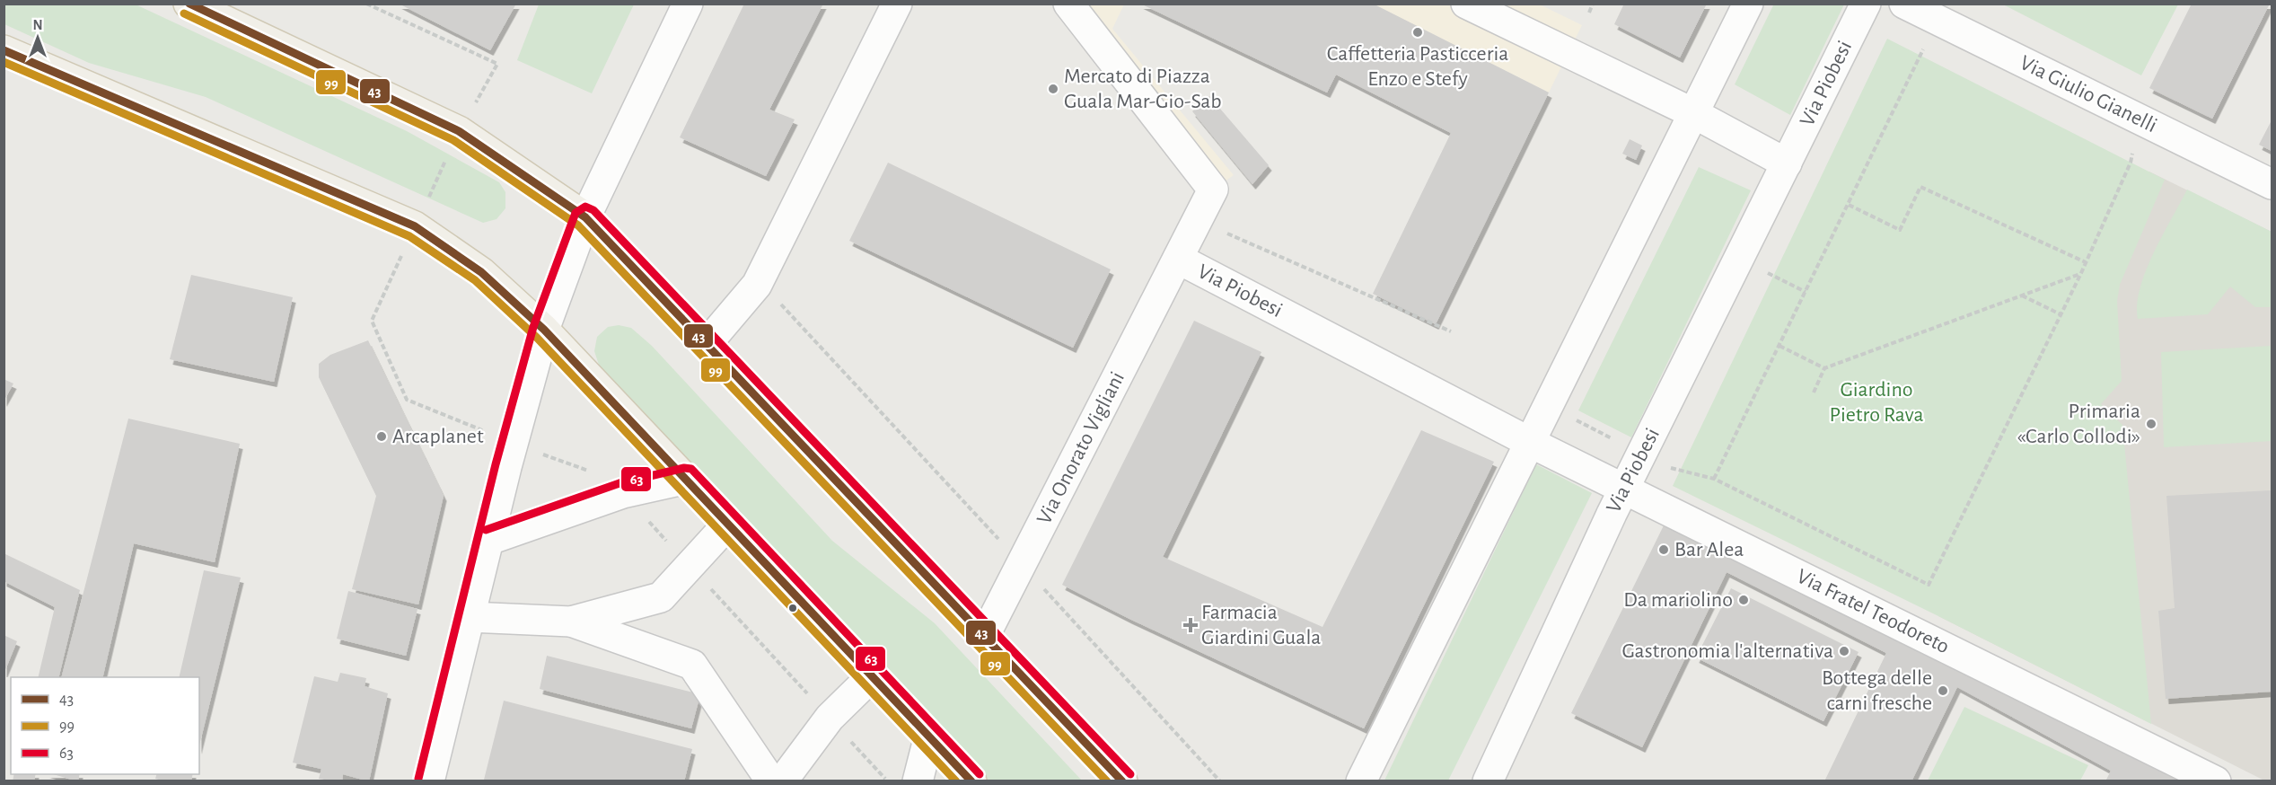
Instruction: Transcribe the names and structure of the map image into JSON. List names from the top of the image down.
{
  "streets": {
    "street": [
      "Via Piobesi",
      "Via Giulio Gianelli",
      "Via Onorato Vigliani",
      "Via Fratel Teodoreto"
    ]
  },
  "crossings": [
    ["Via Piobesi", "Via Onorato Vigliani"],
    ["Via Piobesi", "Via Fratel Teodoreto"]
  ],
  "parks": ["Giardino Pietro Rava"],
  "places": {
    "other": [
      "Caffetteria Pasticceria Enzo e Stefy",
      "Mercato di Piazza Guala Mar-Gio-Sab",
      "Primaria «Carlo Collodi»",
      "Arcaplanet",
      "Bar Alea",
      "Da mariolino",
      "Gastronomia l'alternativa",
      "Bottega delle carni fresche"
    ],
    "health": ["Farmacia Giardini Guala"]
  },
  "lines": ["transit line 43", "transit line 99", "transit line 63"],
  "legend": ["43", "99", "63"],
  "north": "top"
}
